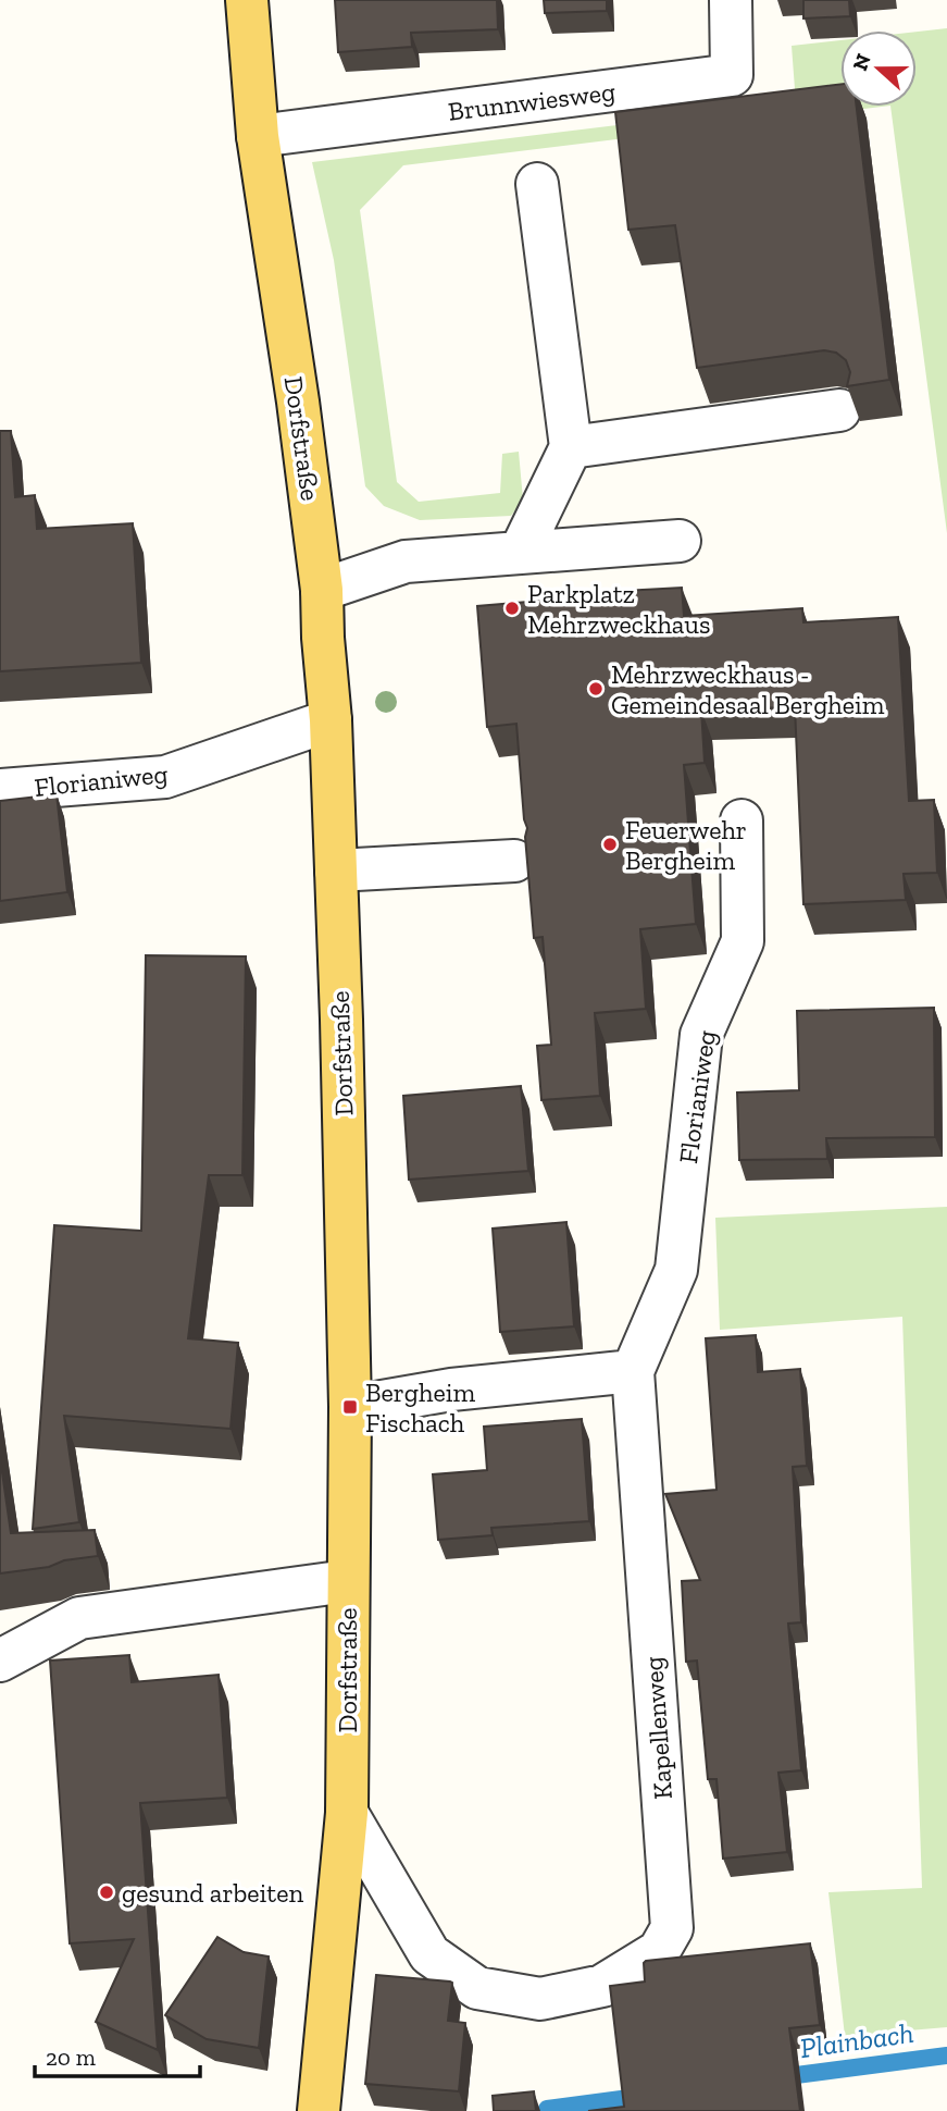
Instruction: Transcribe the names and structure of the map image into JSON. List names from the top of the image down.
{
  "streets": {
    "main road": ["Dorfstraße"],
    "street": ["Brunnwiesweg", "Florianiweg", "Kapellenweg"]
  },
  "crossings": [
    ["Brunnwiesweg", "Dorfstraße"],
    ["Dorfstraße", "Florianiweg"],
    ["Dorfstraße", "Kapellenweg"],
    ["Florianiweg", "Kapellenweg"]
  ],
  "water": ["Plainbach"],
  "places": {
    "other": [
      "Parkplatz Mehrzweckhaus",
      "Mehrzweckhaus - Gemeindesaal Bergheim",
      "Feuerwehr Bergheim",
      "gesund arbeiten"
    ],
    "transit": ["Bergheim Fischach"]
  },
  "scale_bar": "20 m",
  "north": "left"
}
